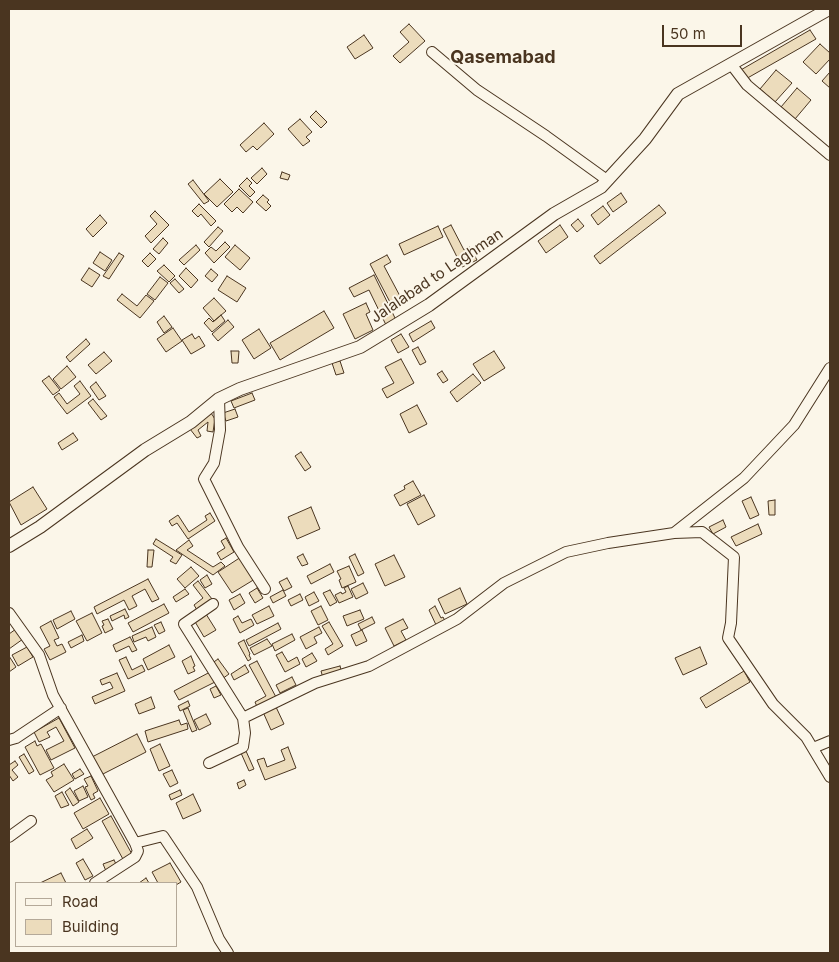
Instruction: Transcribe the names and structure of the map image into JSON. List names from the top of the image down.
{
  "streets": {
    "street": ["Jalalabad to Laghman"]
  },
  "districts": ["Qasemabad"],
  "legend": ["Road", "Building"],
  "scale_bar": "50 m"
}
